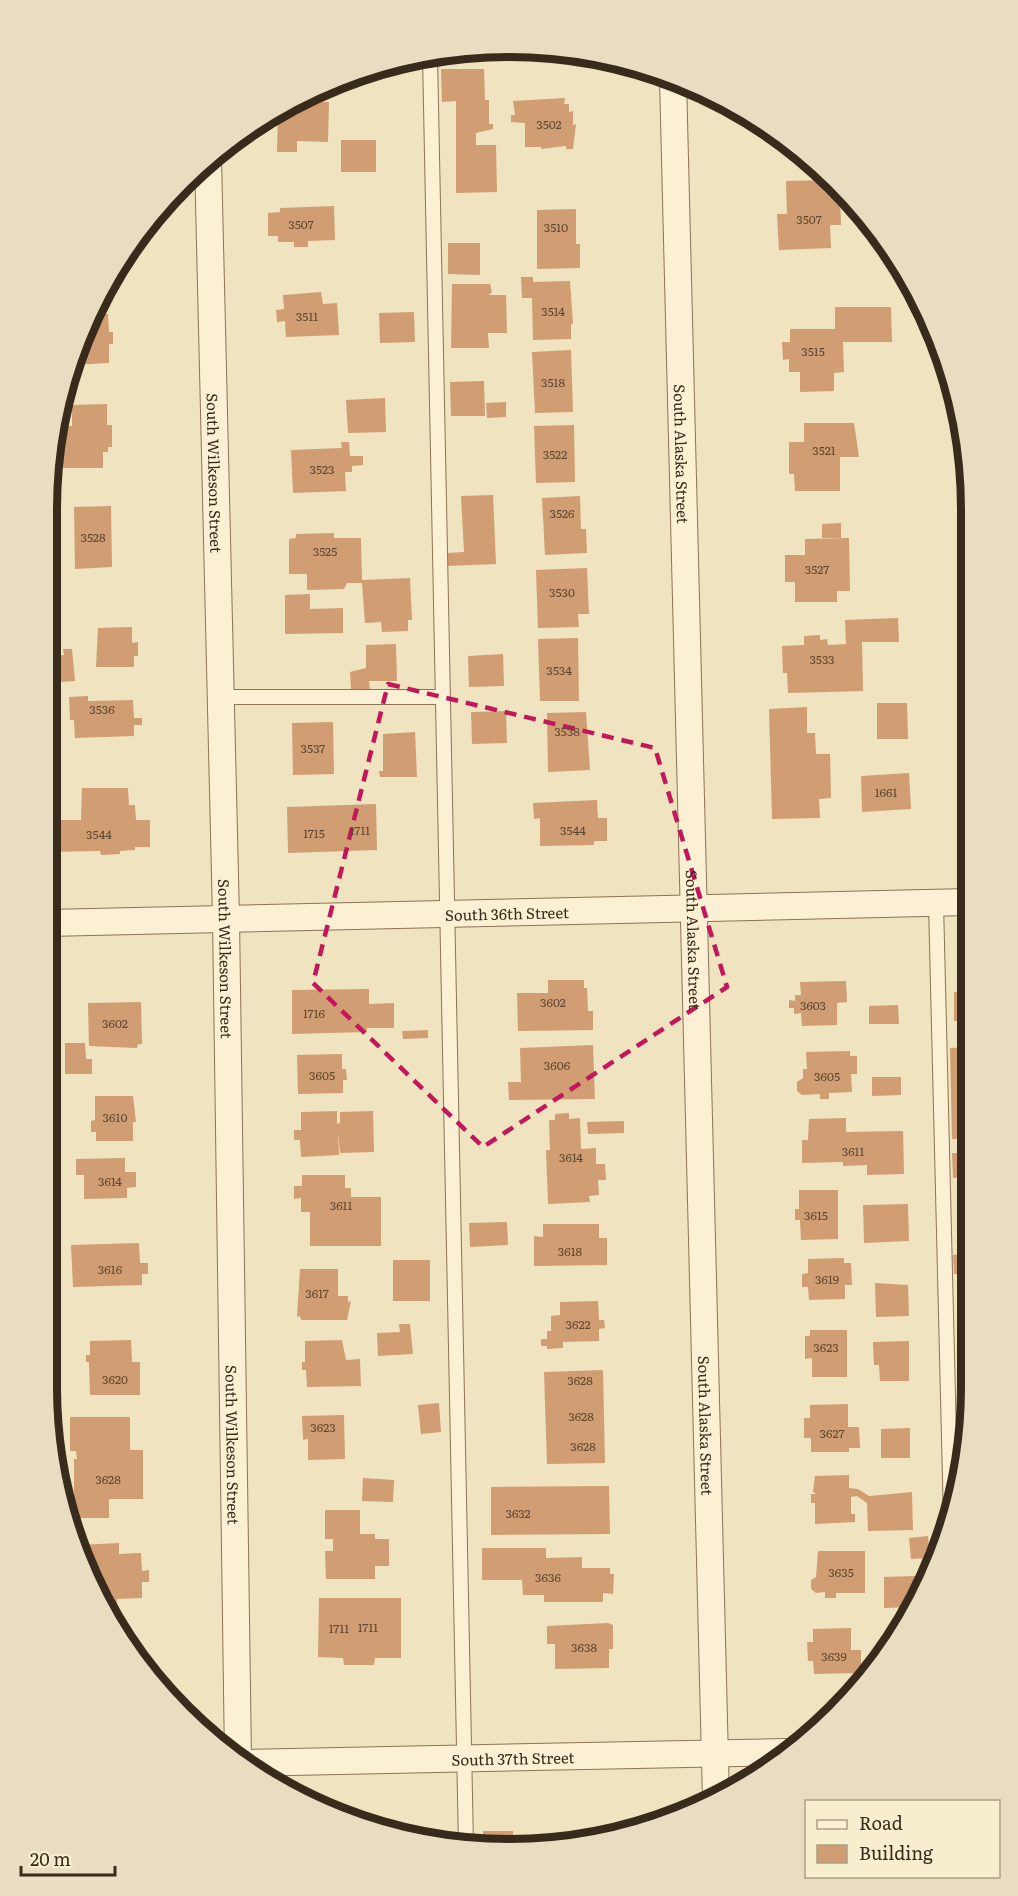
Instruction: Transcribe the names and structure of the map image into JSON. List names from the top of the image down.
{
  "streets": {
    "street": [
      "South Alaska Street",
      "South Wilkeson Street",
      "South 36th Street",
      "South 37th Street"
    ]
  },
  "crossings": [
    ["South Alaska Street", "South 36th Street"],
    ["South Alaska Street", "South 37th Street"],
    ["South Wilkeson Street", "South 36th Street"]
  ],
  "house_numbers": [
    "3502",
    "3507",
    "3507",
    "3510",
    "3514",
    "3511",
    "3515",
    "3518",
    "3521",
    "3522",
    "3523",
    "3526",
    "3528",
    "3525",
    "3527",
    "3530",
    "3533",
    "3534",
    "3536",
    "3538",
    "3537",
    "1661",
    "1711",
    "3544",
    "1715",
    "3544",
    "3602",
    "3603",
    "1716",
    "3602",
    "3606",
    "3605",
    "3605",
    "3610",
    "3611",
    "3614",
    "3614",
    "3611",
    "3615",
    "3618",
    "3616",
    "3619",
    "3617",
    "3622",
    "3623",
    "3620",
    "3628",
    "3628",
    "3623",
    "3627",
    "3628",
    "3628",
    "3632",
    "3635",
    "3636",
    "1711",
    "1711",
    "3638",
    "3639"
  ],
  "legend": ["Road", "Building"],
  "scale_bar": "20 m"
}
